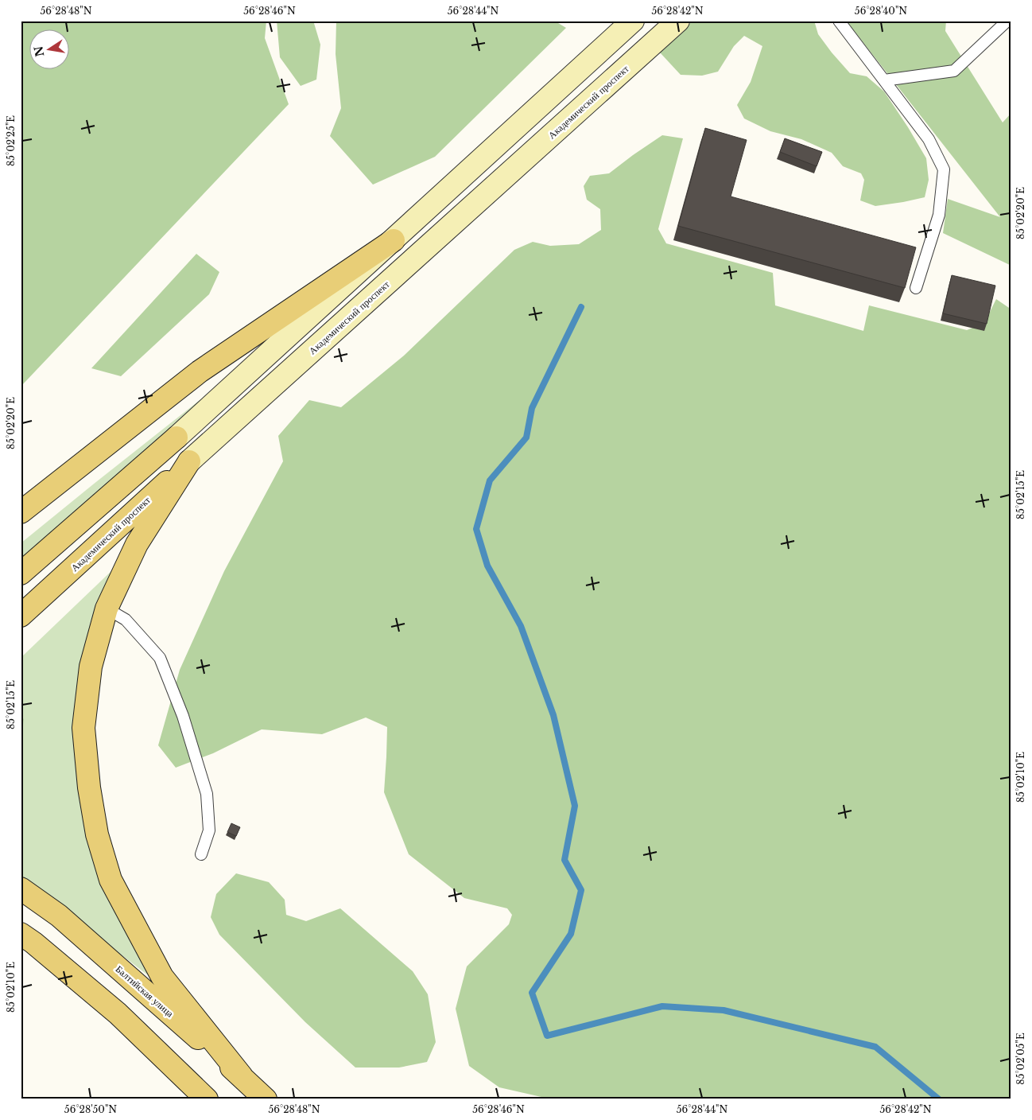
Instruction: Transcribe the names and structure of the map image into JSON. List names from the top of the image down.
{
  "streets": {
    "main road": ["Академический проспект", "Балтийская улица"]
  },
  "north": "left",
  "coordinates": [
    "56°28'48\"N",
    "56°28'46\"N",
    "56°28'44\"N",
    "56°28'42\"N",
    "56°28'40\"N",
    "85°02'25\"E",
    "85°02'20\"E",
    "85°02'15\"E",
    "85°02'10\"E",
    "85°02'05\"E",
    "56°28'50\"N"
  ]
}
